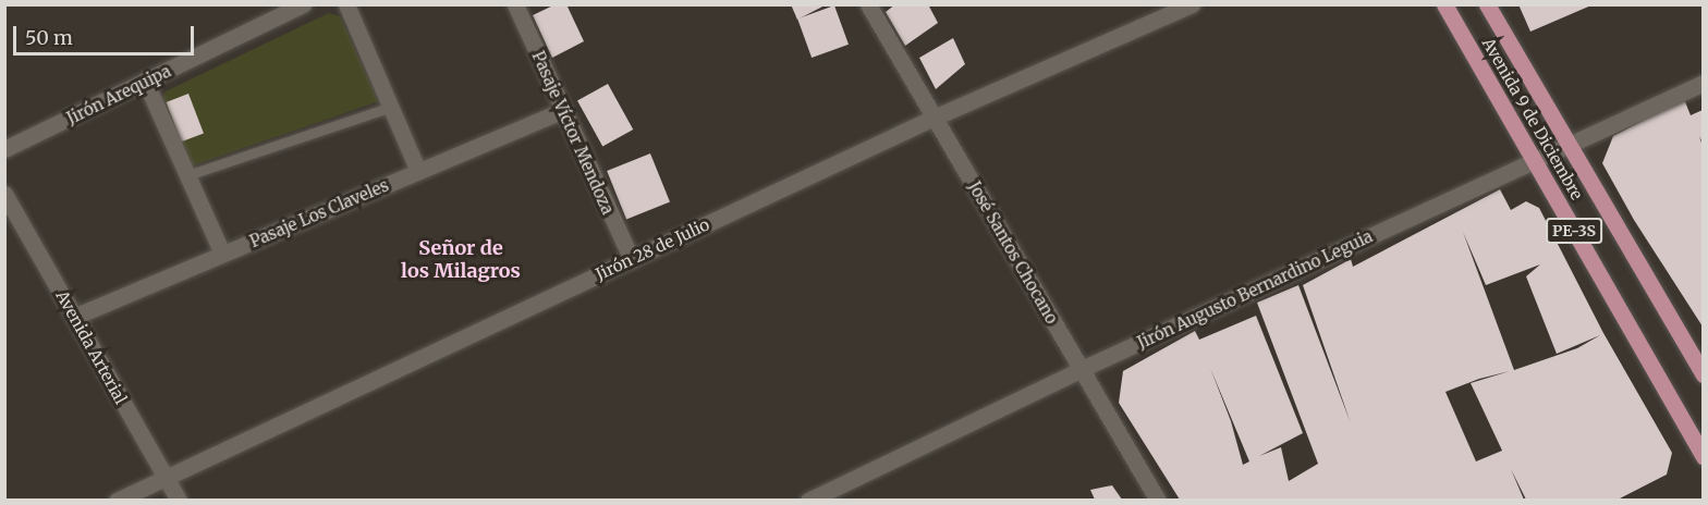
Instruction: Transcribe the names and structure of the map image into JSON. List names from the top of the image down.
{
  "streets": {
    "main road": ["Avenida 9 de Diciembre", "PE-3S"],
    "street": [
      "Jirón Arequipa",
      "Pasaje Víctor Mendoza",
      "Pasaje Los Claveles",
      "Jirón 28 de Julio",
      "José Santos Chocano",
      "Jirón Augusto Bernardino Leguia",
      "Avenida Arterial"
    ]
  },
  "crossings": [
    ["Avenida 9 de Diciembre", "Jirón Augusto Bernardino Leguia"],
    ["Pasaje Víctor Mendoza", "Pasaje Los Claveles"],
    ["Pasaje Víctor Mendoza", "Jirón 28 de Julio"],
    ["Pasaje Los Claveles", "Avenida Arterial"],
    ["Jirón 28 de Julio", "José Santos Chocano"],
    ["Jirón 28 de Julio", "Avenida Arterial"],
    ["José Santos Chocano", "Jirón Augusto Bernardino Leguia"]
  ],
  "districts": ["Señor de los Milagros"],
  "scale_bar": "50 m"
}
